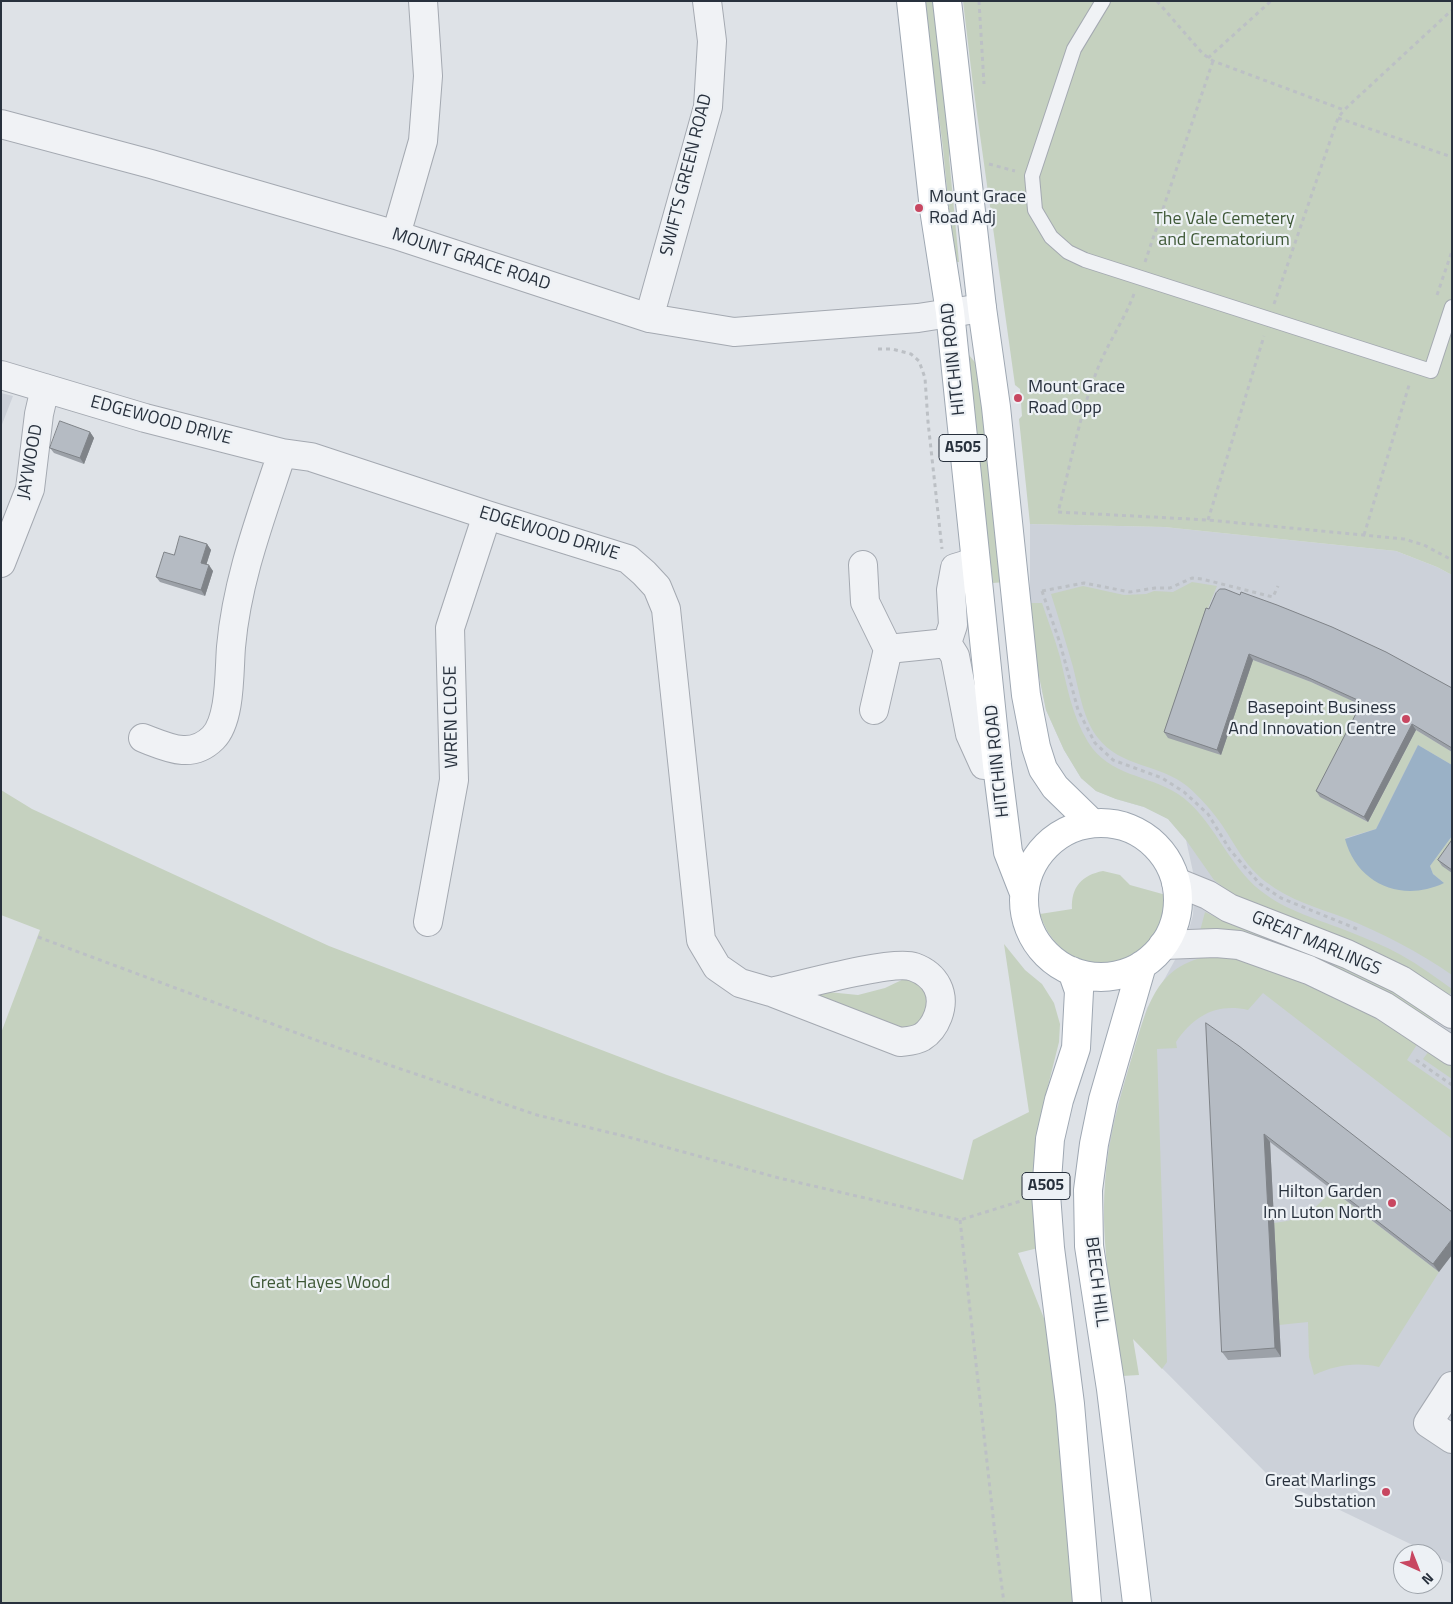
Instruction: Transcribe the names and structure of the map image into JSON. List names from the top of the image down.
{
  "streets": {
    "main road": ["HITCHIN ROAD", "A505", "BEECH HILL"],
    "street": [
      "SWIFTS GREEN ROAD",
      "MOUNT GRACE ROAD",
      "EDGEWOOD DRIVE",
      "JAYWOOD",
      "WREN CLOSE",
      "GREAT MARLINGS"
    ]
  },
  "crossings": [
    ["SWIFTS GREEN ROAD", "MOUNT GRACE ROAD"],
    ["MOUNT GRACE ROAD", "HITCHIN ROAD"],
    ["HITCHIN ROAD", "A505"],
    ["HITCHIN ROAD", "GREAT MARLINGS"],
    ["HITCHIN ROAD", "BEECH HILL"],
    ["EDGEWOOD DRIVE", "JAYWOOD"],
    ["EDGEWOOD DRIVE", "WREN CLOSE"],
    ["A505", "GREAT MARLINGS"],
    ["A505", "BEECH HILL"],
    ["GREAT MARLINGS", "BEECH HILL"]
  ],
  "parks": ["The Vale Cemetery and Crematorium", "Great Hayes Wood"],
  "places": [
    "Mount Grace Road Adj",
    "Mount Grace Road Opp",
    "Basepoint Business And Innovation Centre",
    "Hilton Garden Inn Luton North",
    "Great Marlings Substation"
  ],
  "north": "bottom right"
}
